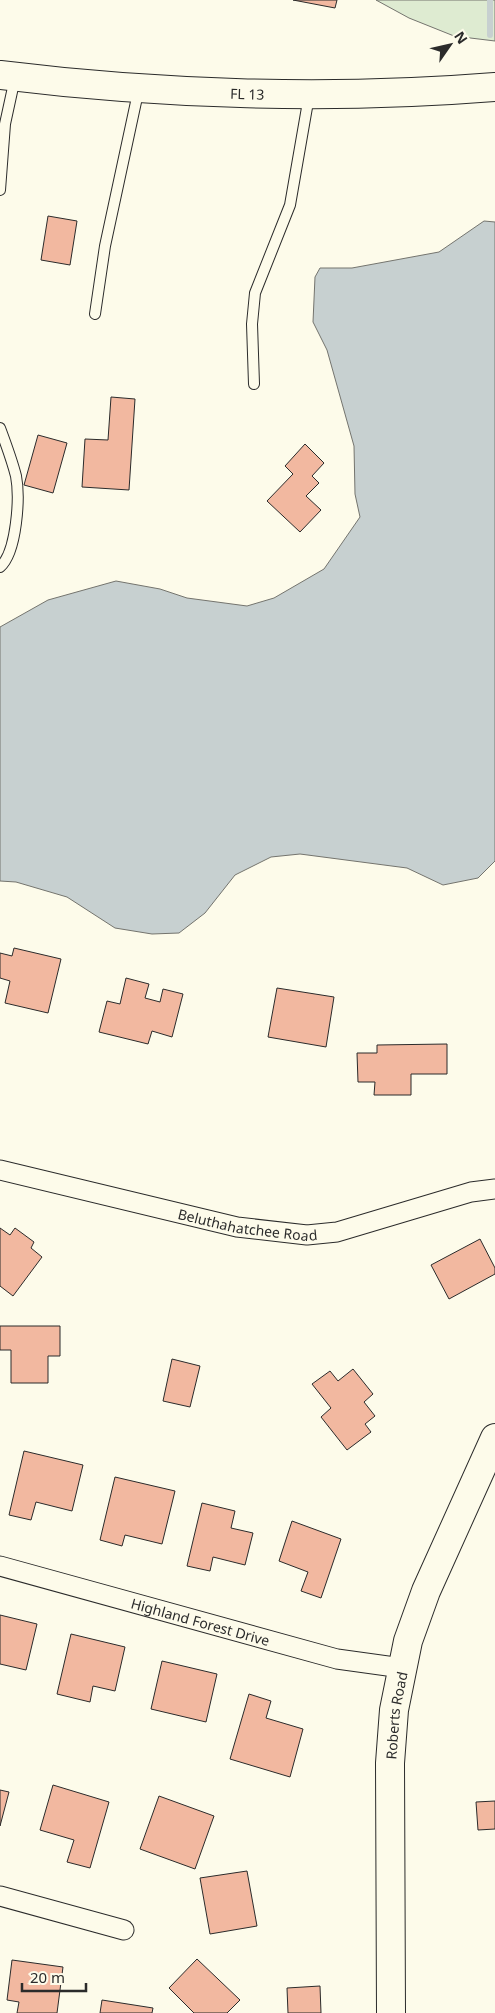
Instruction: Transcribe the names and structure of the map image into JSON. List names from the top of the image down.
{
  "streets": {
    "main road": ["FL 13", "Roberts Road"],
    "street": ["Beluthahatchee Road", "Highland Forest Drive"]
  },
  "crossings": [
    ["Highland Forest Drive", "Roberts Road"]
  ],
  "scale_bar": "20 m",
  "north": "top right"
}
